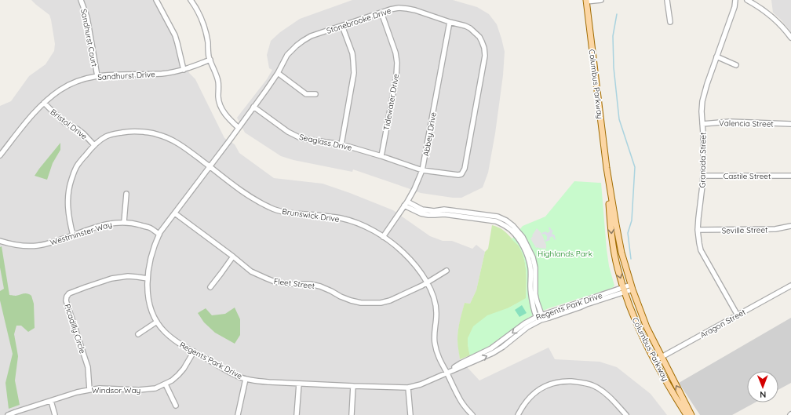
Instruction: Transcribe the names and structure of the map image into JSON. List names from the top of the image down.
{
  "streets": {
    "main road": ["Columbus Parkway"],
    "street": [
      "Stonebrooke Drive",
      "Sandhurst Court",
      "Sandhurst Drive",
      "Tidewater Drive",
      "Valencia Street",
      "Bristol Drive",
      "Abbey Drive",
      "Seaglass Drive",
      "Granada Street",
      "Castile Street",
      "Brunswick Drive",
      "Seville Street",
      "Westminster Way",
      "Fleet Street",
      "Regents Park Drive",
      "Aragon Street",
      "Picadilly Circle",
      "Windsor Way"
    ]
  },
  "crossings": [
    ["Stonebrooke Drive", "Tidewater Drive"],
    ["Stonebrooke Drive", "Abbey Drive"],
    ["Stonebrooke Drive", "Seaglass Drive"],
    ["Stonebrooke Drive", "Regents Park Drive"],
    ["Sandhurst Court", "Sandhurst Drive"],
    ["Sandhurst Drive", "Bristol Drive"],
    ["Columbus Parkway", "Regents Park Drive"],
    ["Columbus Parkway", "Aragon Street"],
    ["Tidewater Drive", "Seaglass Drive"],
    ["Valencia Street", "Granada Street"],
    ["Bristol Drive", "Brunswick Drive"],
    ["Abbey Drive", "Seaglass Drive"],
    ["Abbey Drive", "Brunswick Drive"],
    ["Granada Street", "Castile Street"],
    ["Granada Street", "Seville Street"],
    ["Granada Street", "Aragon Street"],
    ["Brunswick Drive", "Westminster Way"],
    ["Brunswick Drive", "Fleet Street"],
    ["Brunswick Drive", "Regents Park Drive"],
    ["Westminster Way", "Regents Park Drive"],
    ["Fleet Street", "Regents Park Drive"],
    ["Regents Park Drive", "Picadilly Circle"],
    ["Regents Park Drive", "Windsor Way"],
    ["Picadilly Circle", "Windsor Way"]
  ],
  "parks": ["Highlands Park"],
  "north": "bottom"
}
